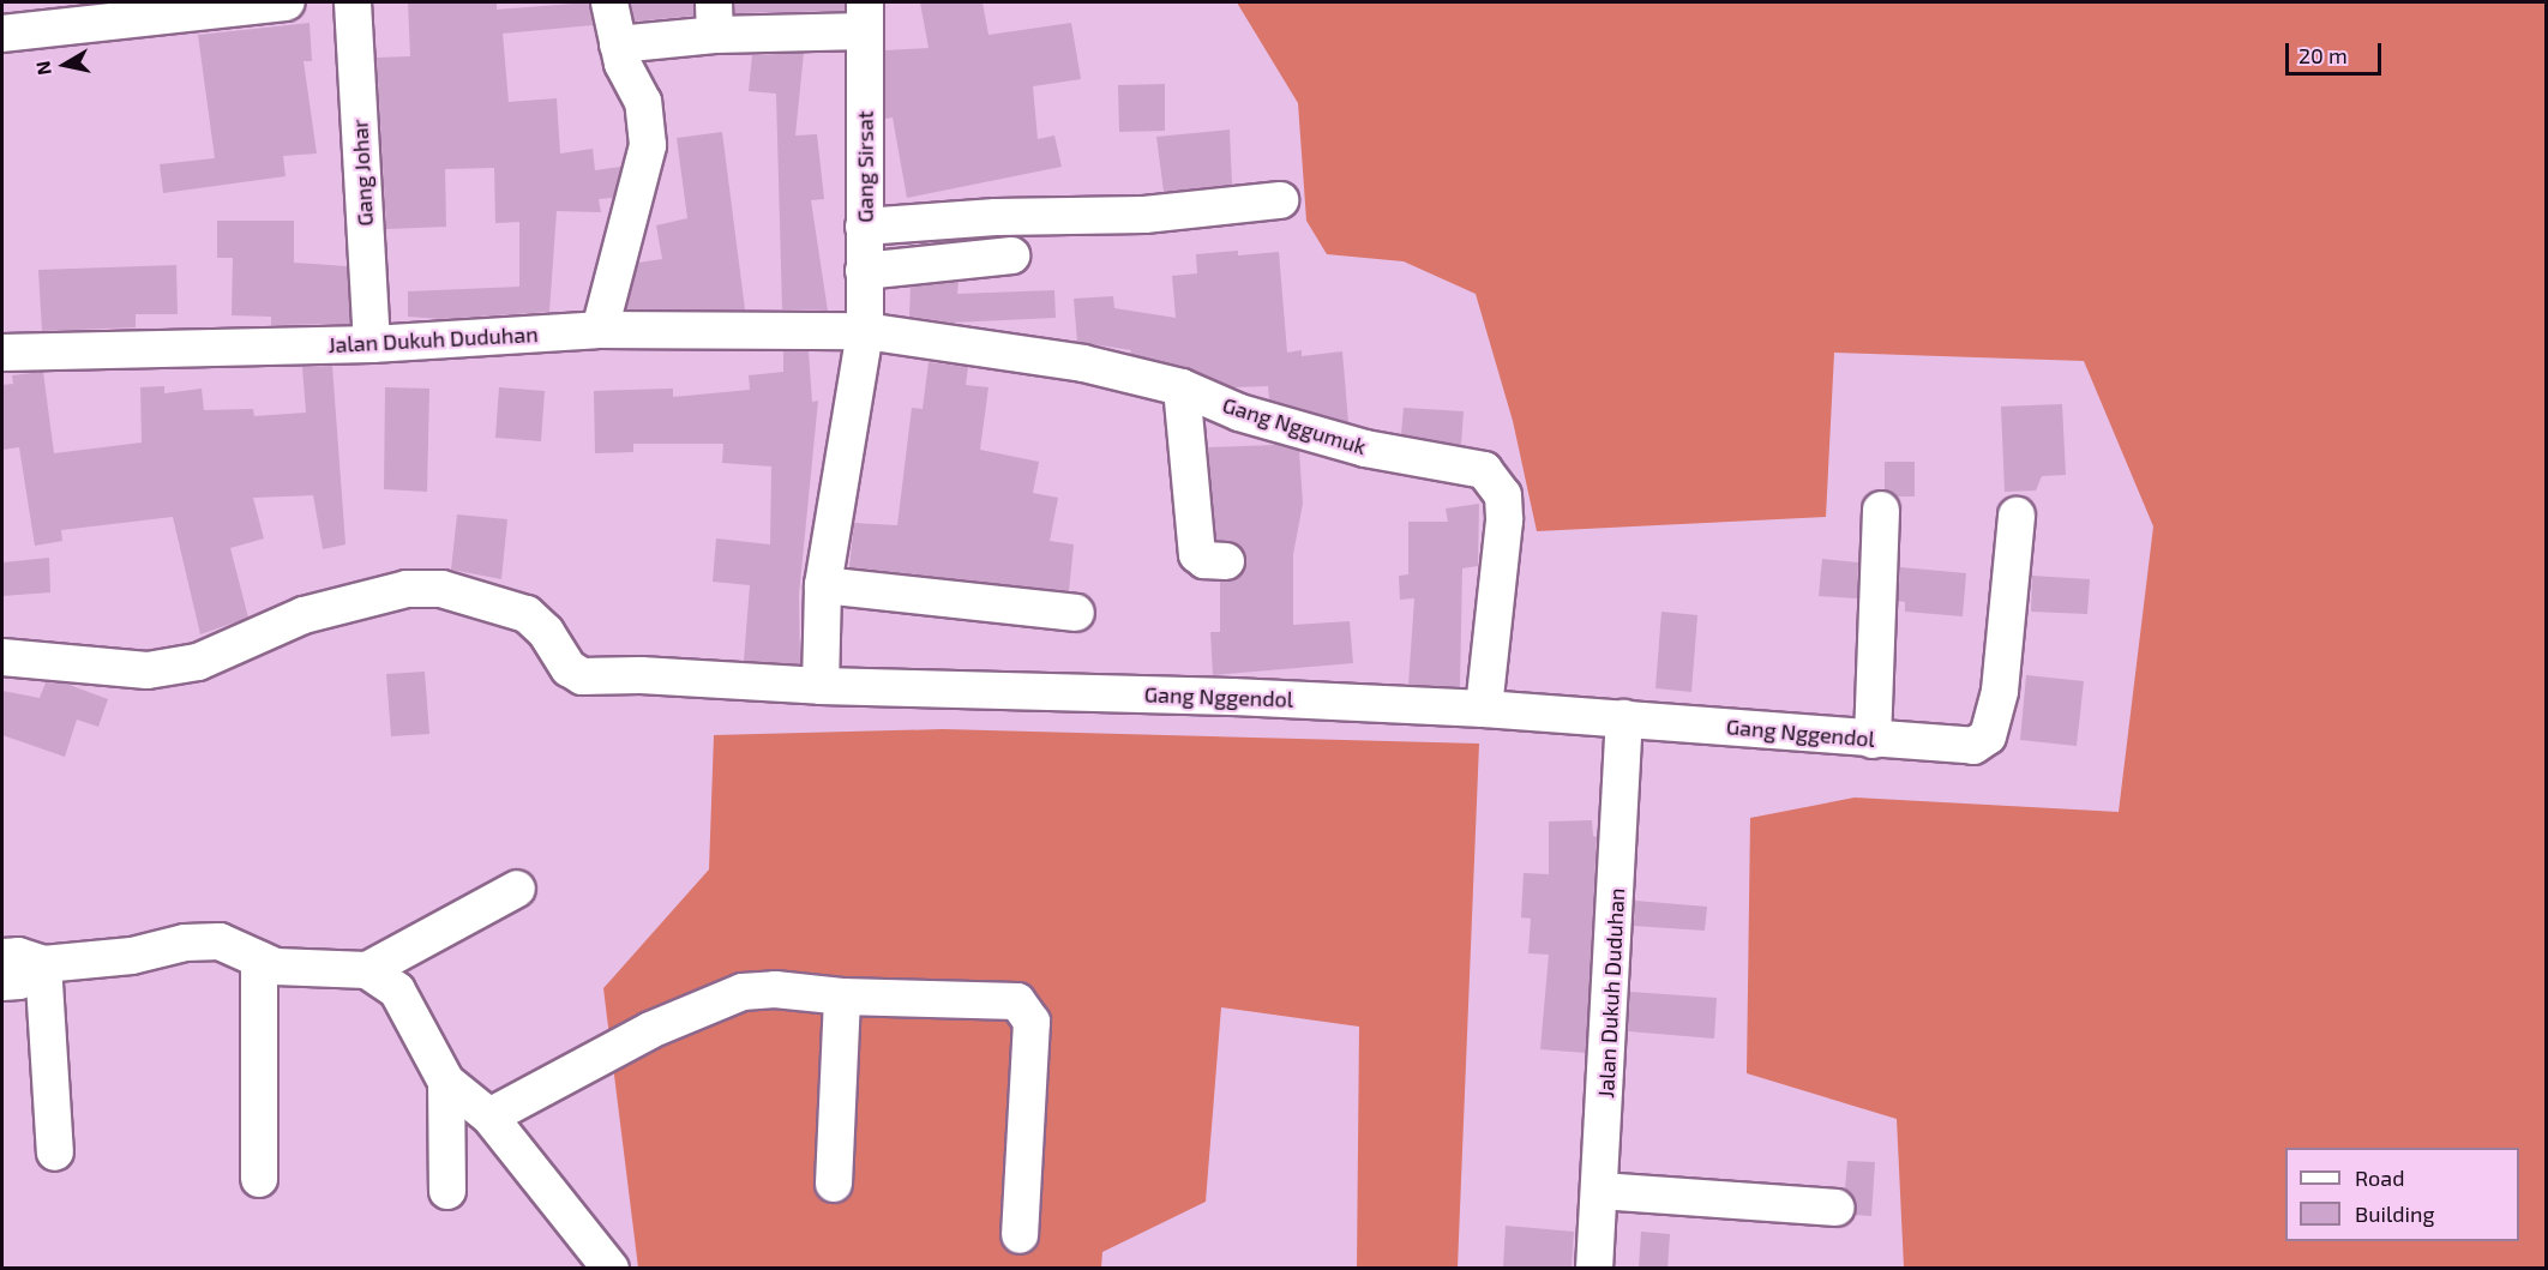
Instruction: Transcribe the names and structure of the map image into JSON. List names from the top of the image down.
{
  "streets": {
    "street": [
      "Gang Sirsat",
      "Gang Johar",
      "Jalan Dukuh Duduhan",
      "Gang Nggumuk",
      "Gang Nggendol"
    ]
  },
  "crossings": [
    ["Gang Sirsat", "Jalan Dukuh Duduhan"],
    ["Gang Sirsat", "Gang Nggumuk"],
    ["Gang Johar", "Jalan Dukuh Duduhan"],
    ["Jalan Dukuh Duduhan", "Gang Nggumuk"],
    ["Jalan Dukuh Duduhan", "Gang Nggendol"],
    ["Gang Nggumuk", "Gang Nggendol"]
  ],
  "legend": ["Road", "Building"],
  "scale_bar": "20 m",
  "north": "left"
}
